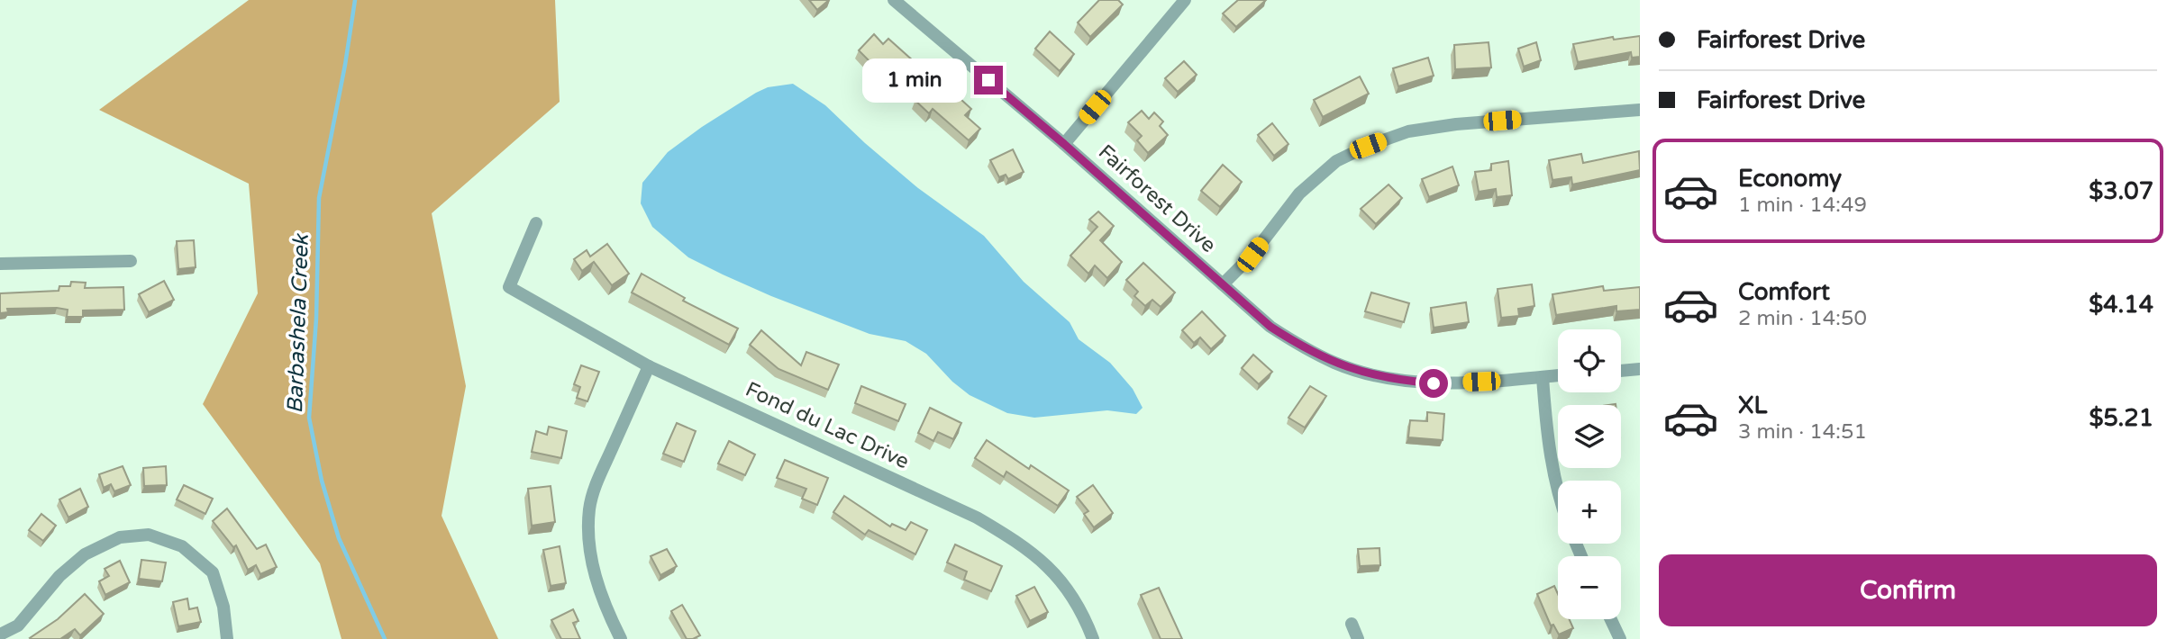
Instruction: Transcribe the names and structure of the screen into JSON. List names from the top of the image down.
{
  "streets": {
    "street": ["Fairforest Drive", "Fond du Lac Drive"]
  },
  "water": ["Barbashela Creek"],
  "page": {
    "banner": ["Fairforest Drive", "Fairforest Drive"],
    "bubble": "1 min",
    "list": [
      {
        "name": "Economy",
        "note": "1 min · 14:49",
        "value": "$3.07"
      },
      {
        "name": "Comfort",
        "note": "2 min · 14:50",
        "value": "$4.14"
      },
      {
        "name": "XL",
        "note": "3 min · 14:51",
        "value": "$5.21"
      }
    ],
    "map_buttons": ["+", "−"],
    "buttons": "Confirm"
  }
}
